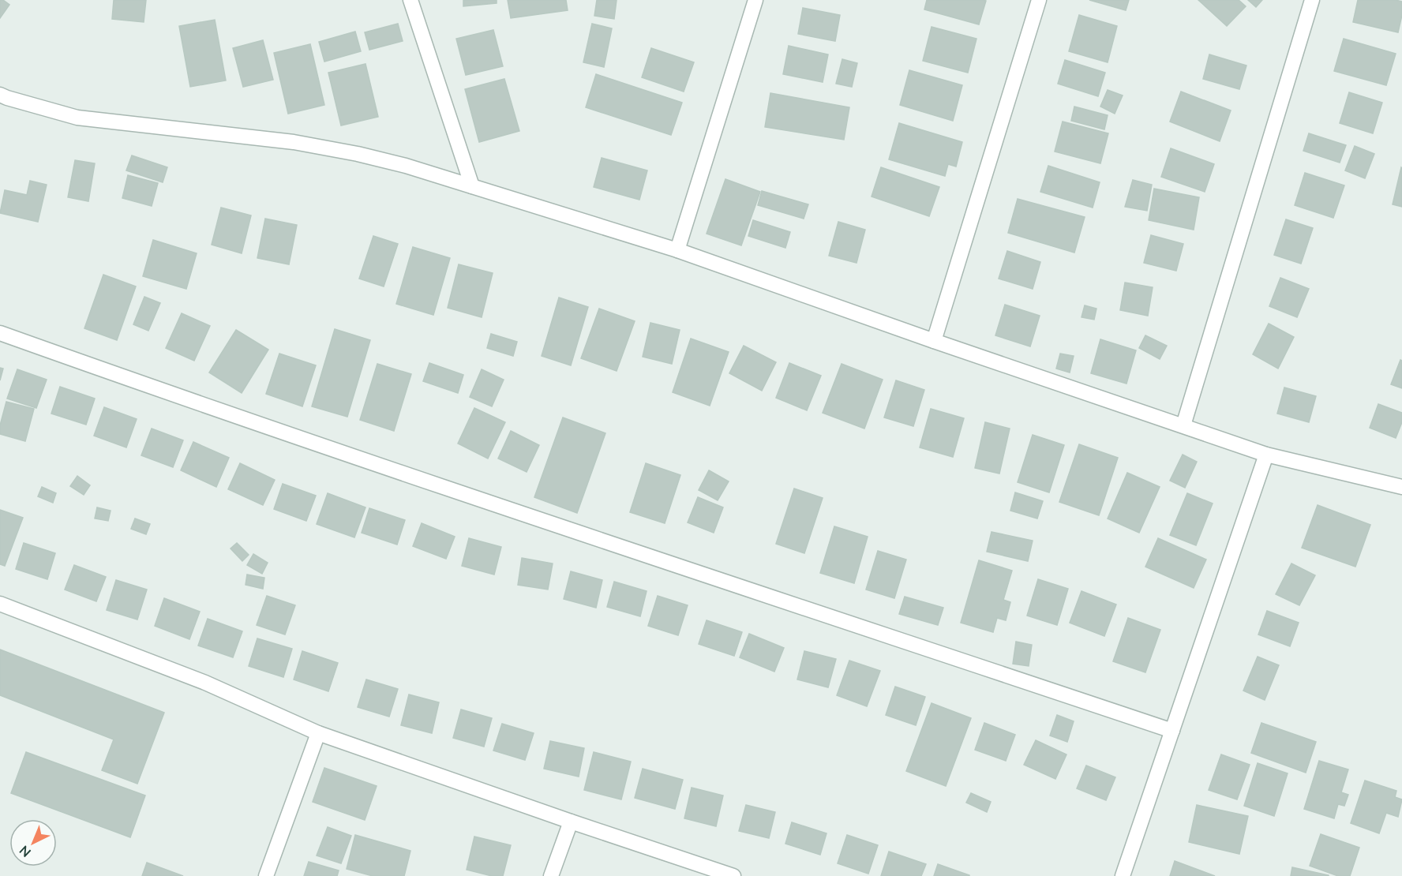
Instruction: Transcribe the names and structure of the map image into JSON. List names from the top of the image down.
{
  "north": "bottom left"
}
